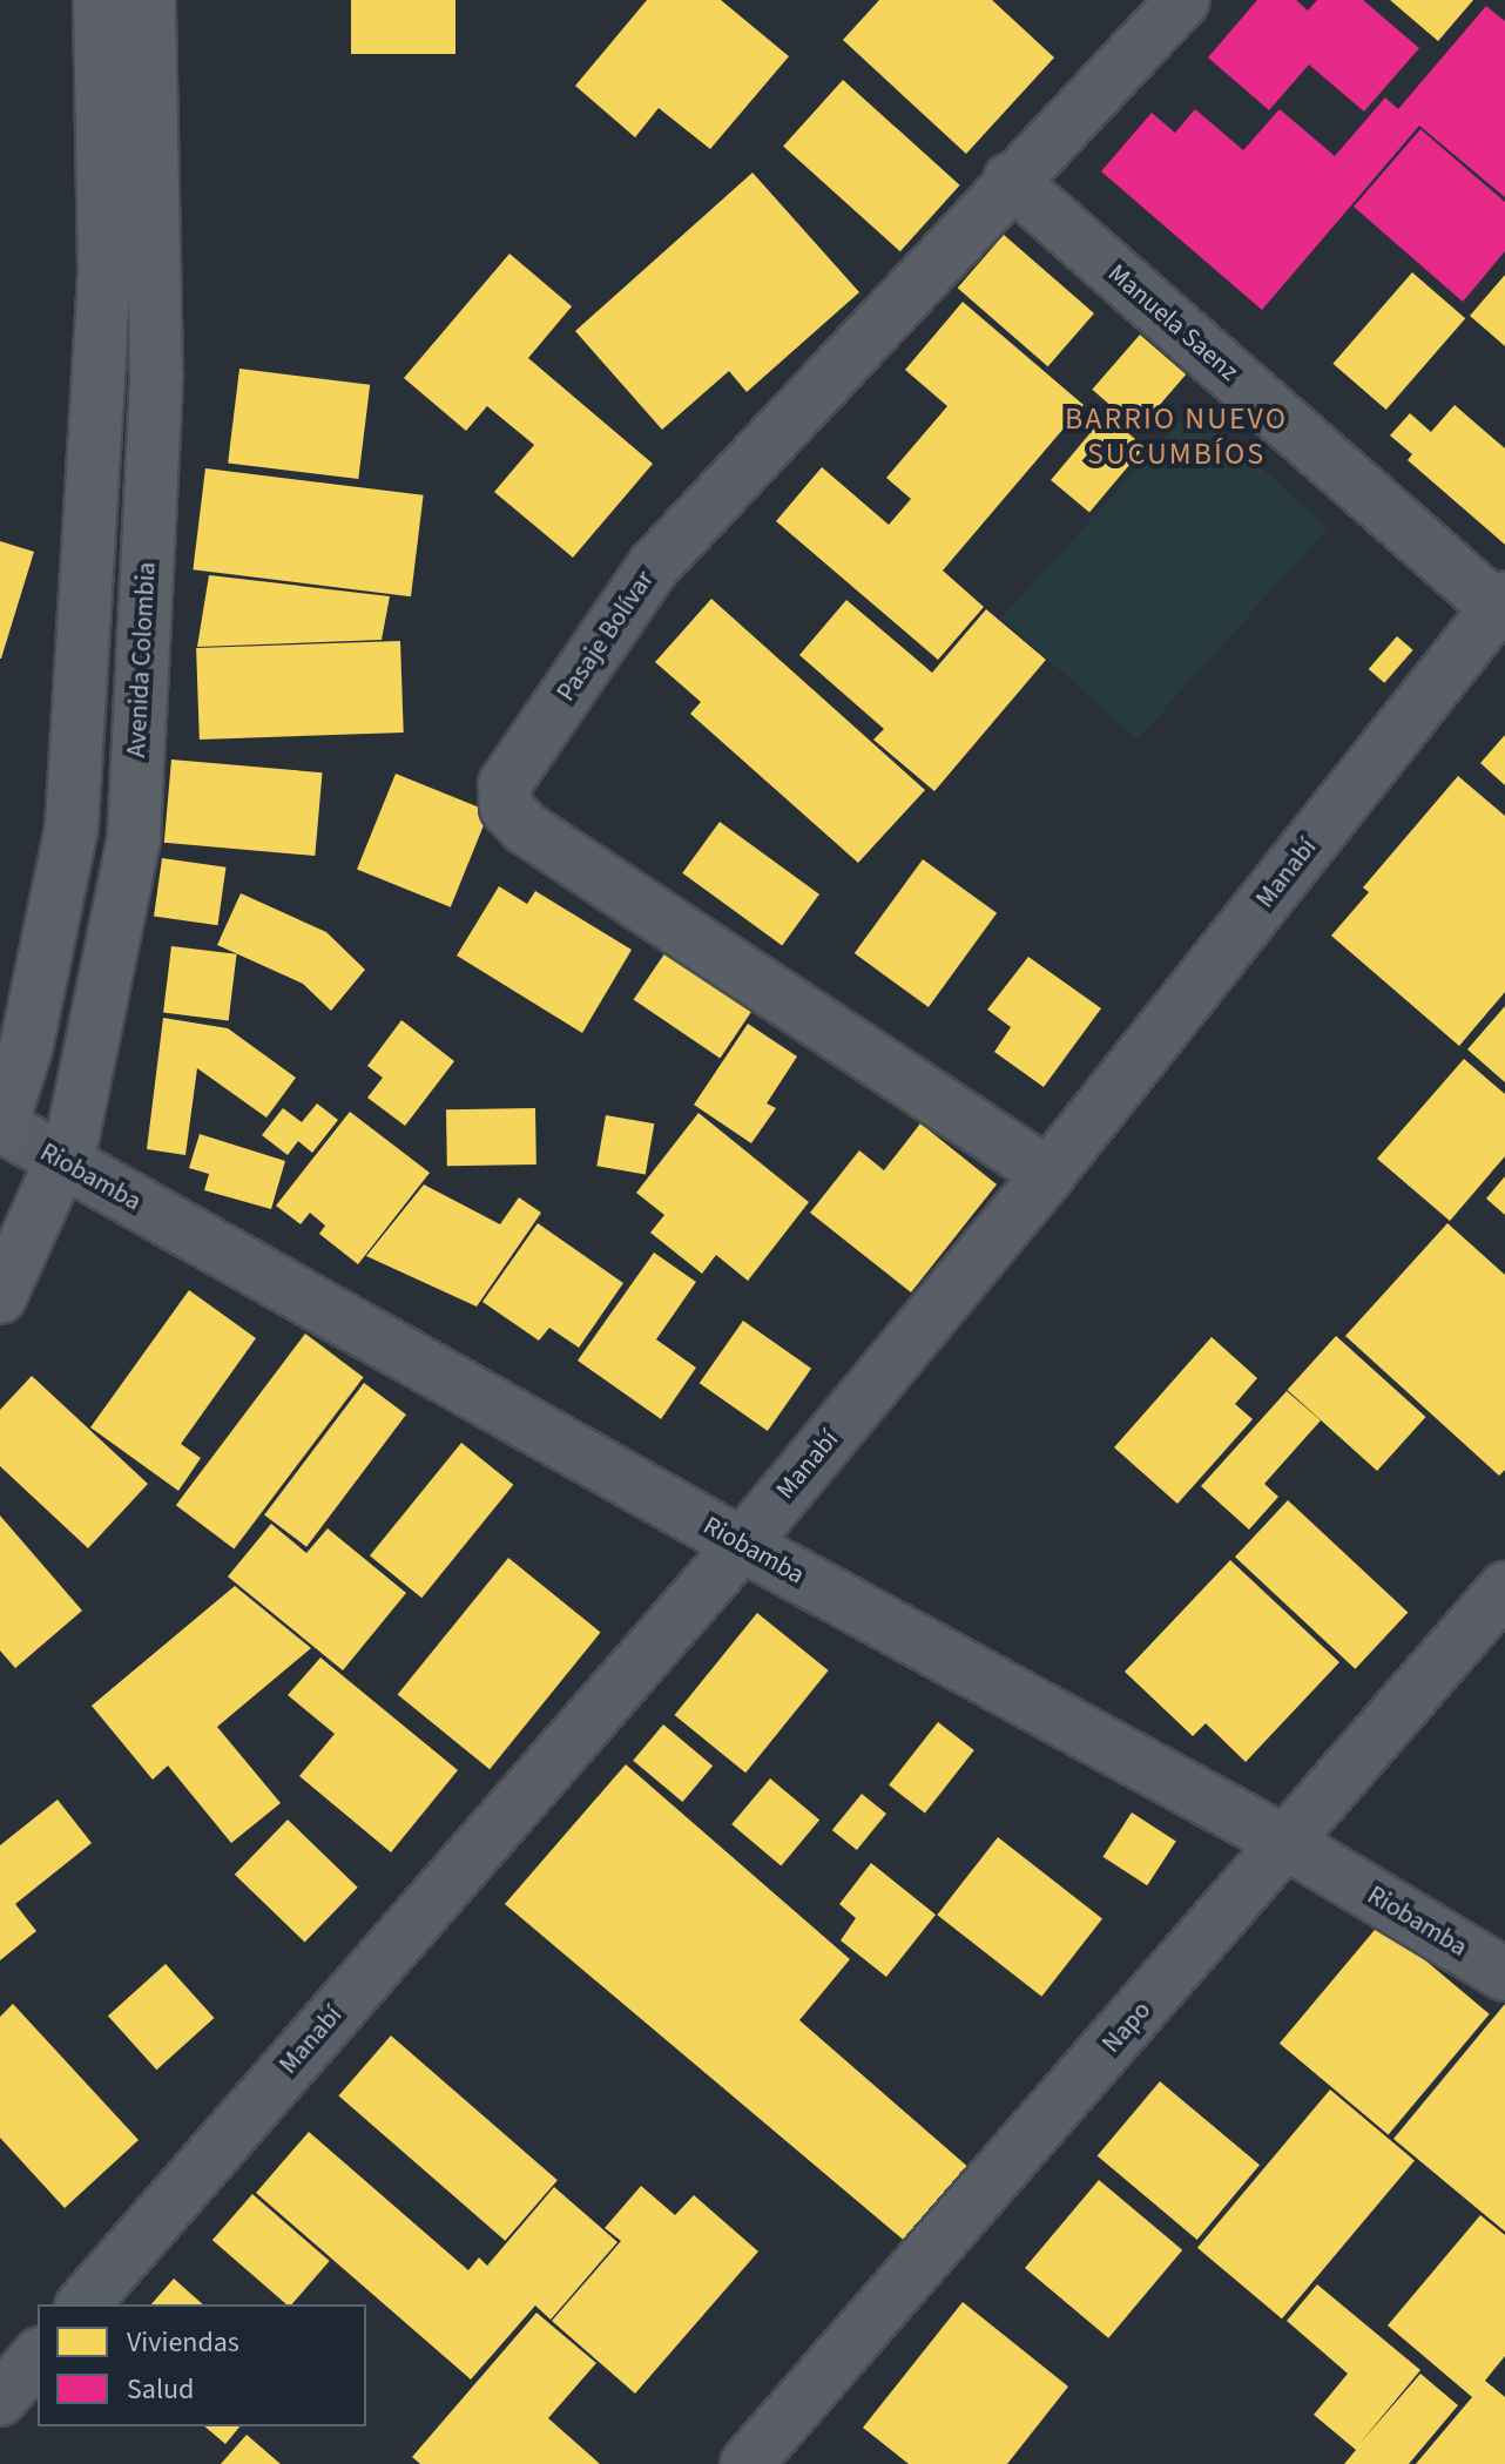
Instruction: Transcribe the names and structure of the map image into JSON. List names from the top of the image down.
{
  "streets": {
    "main road": ["Avenida Colombia"],
    "street": [
      "Manuela Saenz",
      "Pasaje Bolívar",
      "Manabí",
      "Riobamba",
      "Napo"
    ]
  },
  "crossings": [
    ["Manuela Saenz", "Pasaje Bolívar"],
    ["Manuela Saenz", "Manabí"],
    ["Pasaje Bolívar", "Manabí"],
    ["Avenida Colombia", "Riobamba"],
    ["Manabí", "Riobamba"],
    ["Riobamba", "Napo"]
  ],
  "districts": ["BARRIO NUEVO SUCUMBÍOS"],
  "legend": ["Viviendas", "Salud"]
}
